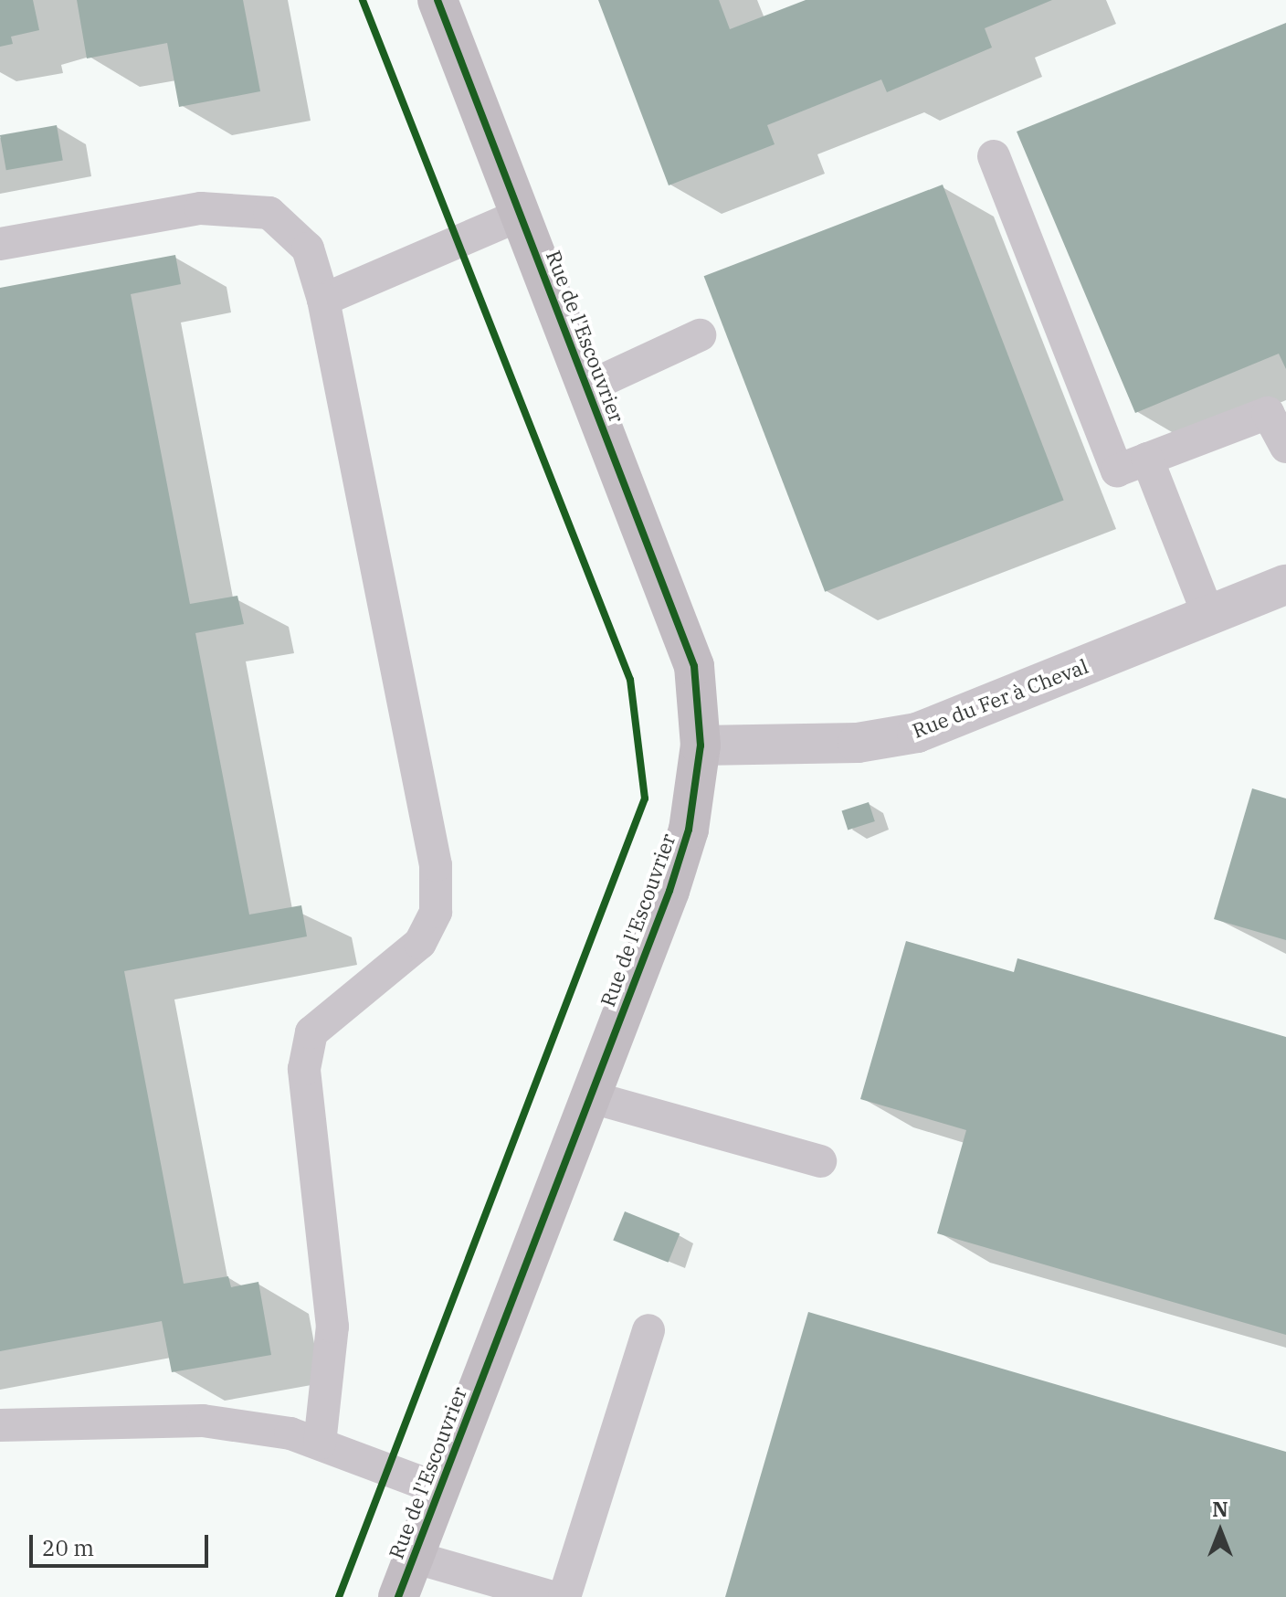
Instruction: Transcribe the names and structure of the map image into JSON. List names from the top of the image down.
{
  "streets": {
    "street": ["Rue de l'Escouvrier", "Rue du Fer à Cheval"]
  },
  "crossings": [
    ["Rue de l'Escouvrier", "Rue du Fer à Cheval"]
  ],
  "scale_bar": "20 m",
  "north": "top"
}
